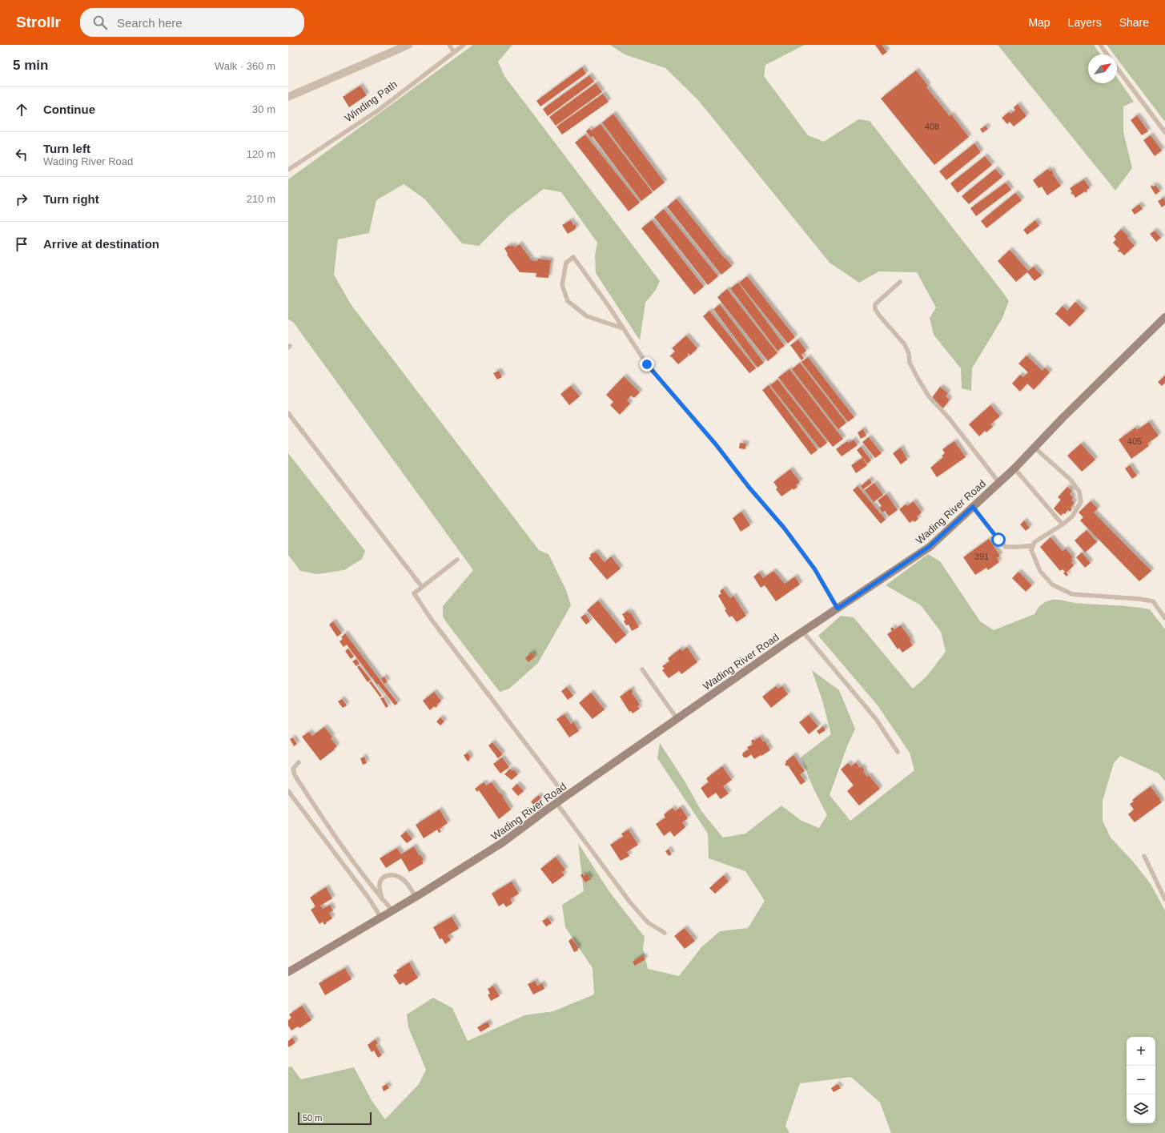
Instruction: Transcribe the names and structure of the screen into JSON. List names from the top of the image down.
{
  "streets": {
    "main road": ["Wading River Road"],
    "lane": ["Winding Path"]
  },
  "house_numbers": ["408", "405", "391"],
  "scale_bar": "50 m",
  "north": "top right",
  "page": {
    "header": "Strollr",
    "search": "Search here",
    "nav": ["Map", "Layers", "Share"],
    "heading": ["5 min", "Walk · 360 m"],
    "list": [
      ["Continue", "30 m"],
      ["Turn left", "Wading River Road", "120 m"],
      ["Turn right", "210 m"],
      "Arrive at destination"
    ],
    "map_buttons": ["+", "−"],
    "scale": "50 m"
  }
}
